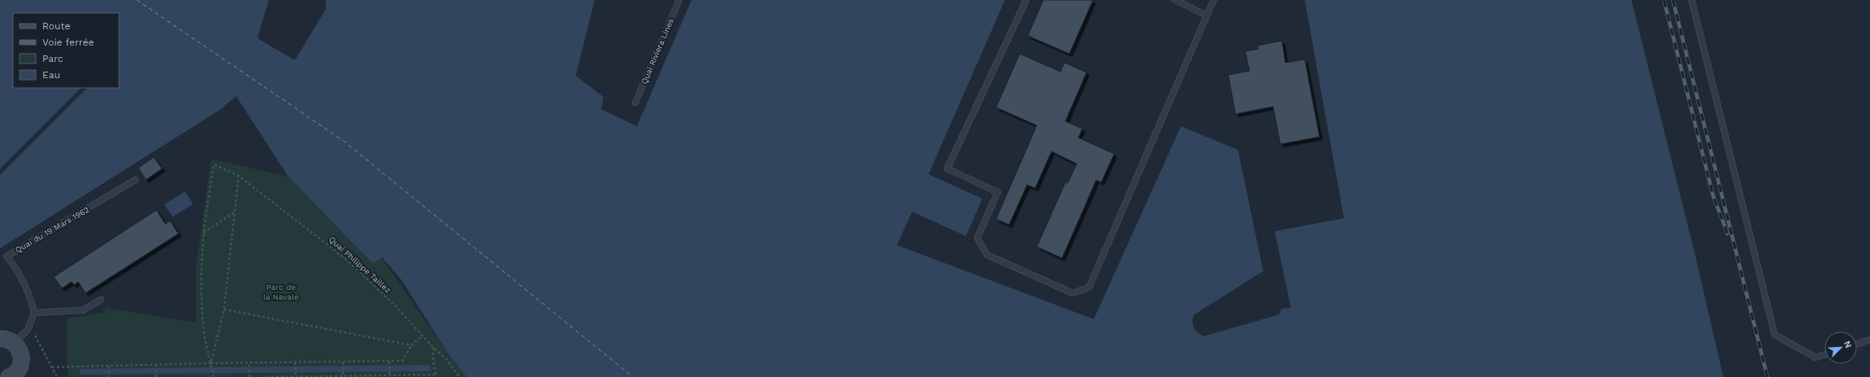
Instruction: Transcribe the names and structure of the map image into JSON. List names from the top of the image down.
{
  "streets": {
    "lane": ["Quai Riviera Lines", "Quai du 19 Mars 1962"],
    "path": ["Quai Philippe Taillez"]
  },
  "parks": ["Parc de la Navale"],
  "legend": [
    "Route",
    "Voie ferrée",
    "Parc",
    "Eau"
  ],
  "north": "top right"
}
